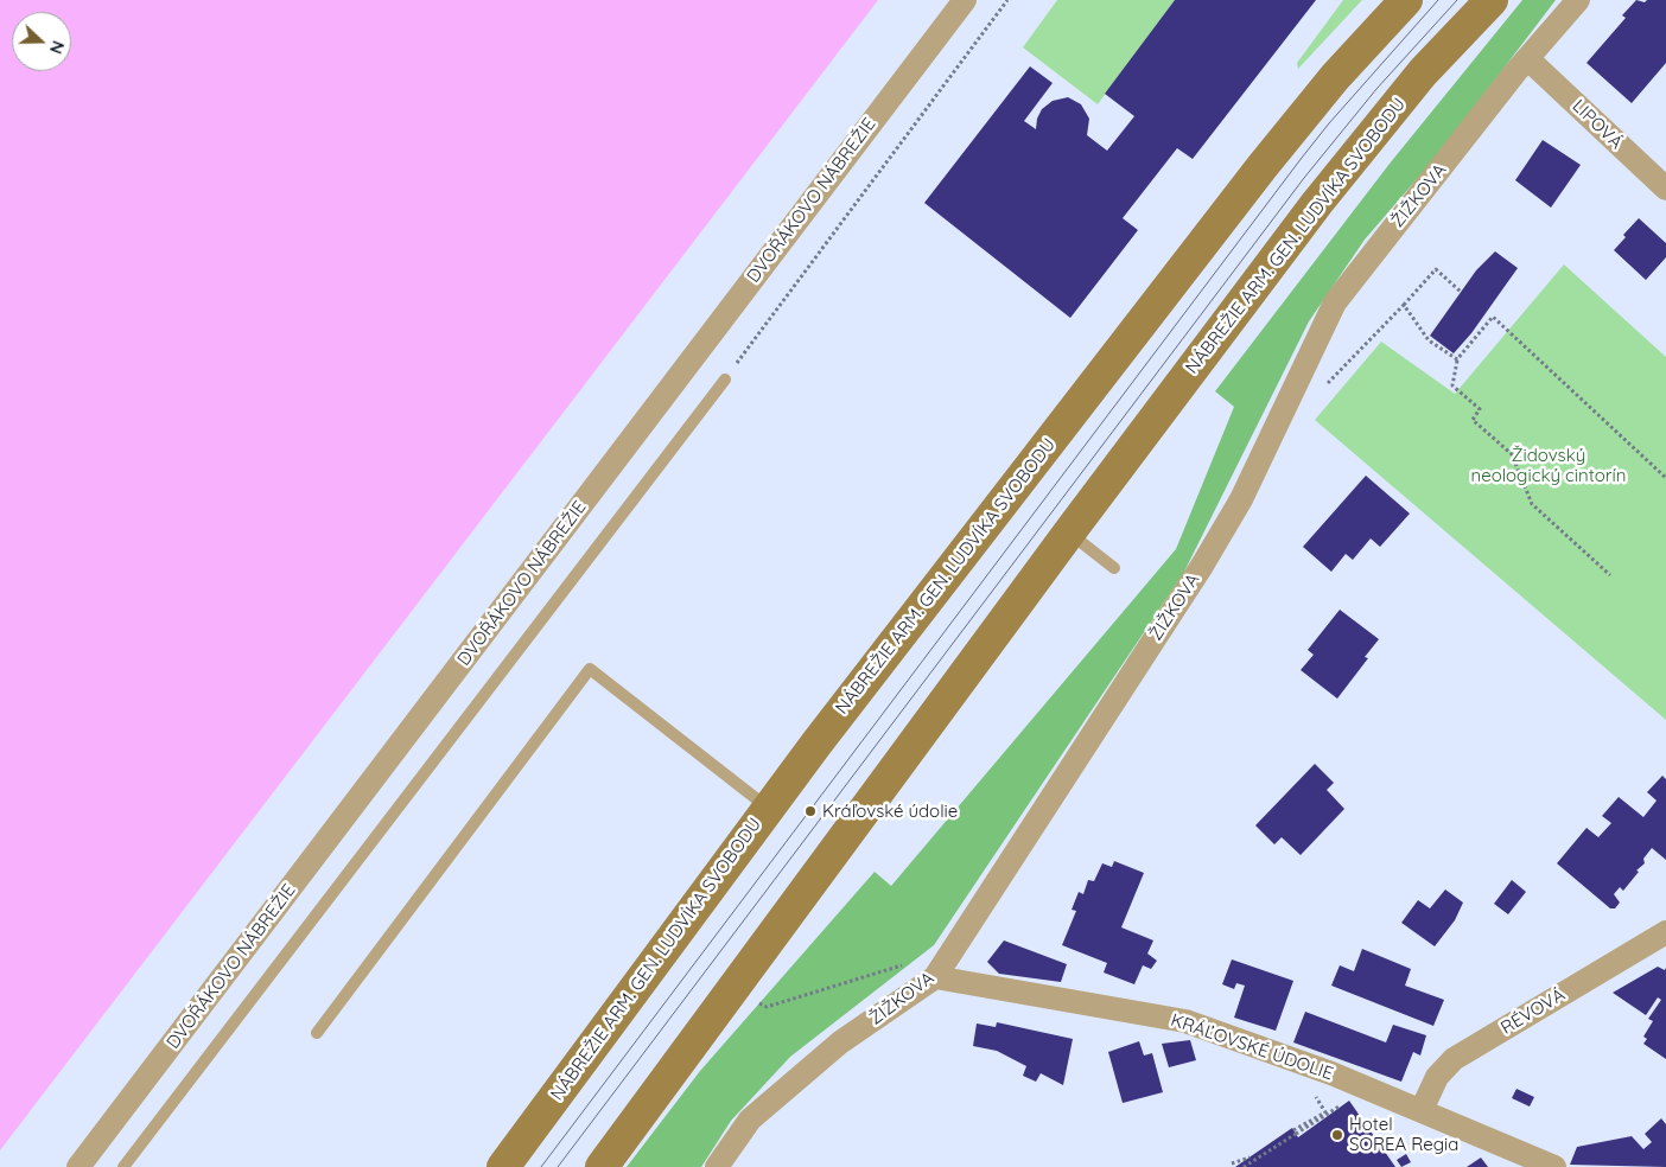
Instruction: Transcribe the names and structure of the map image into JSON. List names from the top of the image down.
{
  "streets": {
    "main road": ["NÁBREŽIE ARM. GEN. LUDVÍKA SVOBODU"],
    "street": [
      "LIPOVÁ",
      "ŽIŽKOVA",
      "DVOŘÁKOVO NÁBREŽIE",
      "RÉVOVÁ",
      "KRÁĽOVSKÉ ÚDOLIE"
    ]
  },
  "crossings": [
    ["LIPOVÁ", "ŽIŽKOVA"],
    ["ŽIŽKOVA", "KRÁĽOVSKÉ ÚDOLIE"],
    ["RÉVOVÁ", "KRÁĽOVSKÉ ÚDOLIE"]
  ],
  "parks": ["Židovský neologický cintorín"],
  "places": ["Kráľovské údolie", "Hotel SOREA Regia"],
  "north": "right"
}
